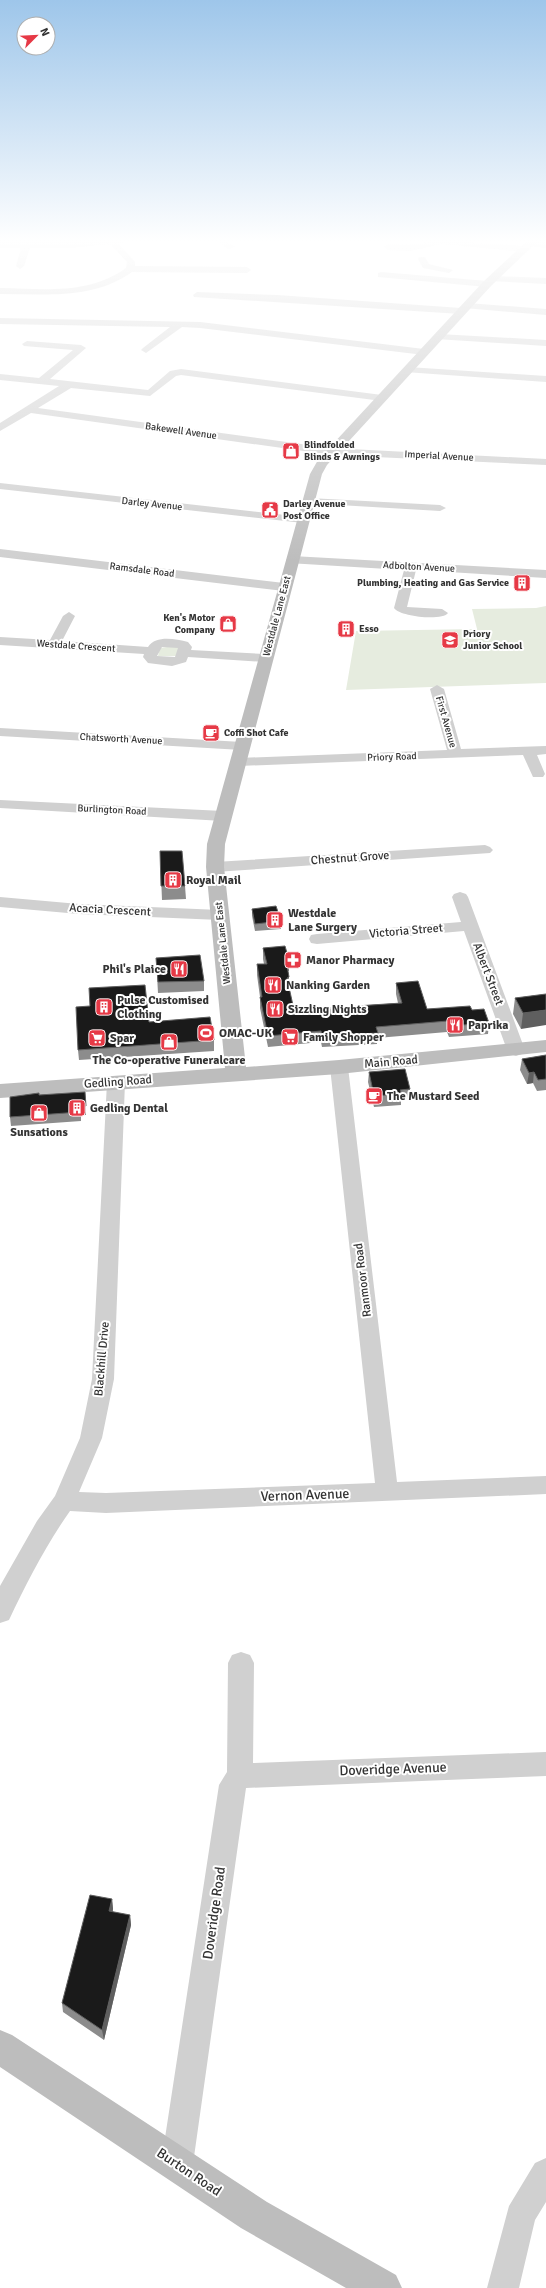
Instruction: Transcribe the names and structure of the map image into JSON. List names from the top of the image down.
{
  "streets": {
    "street": [
      "Bakewell Avenue",
      "Imperial Avenue",
      "Darley Avenue",
      "Adbolton Avenue",
      "Ramsdale Road",
      "Westdale Lane East",
      "Westdale Crescent",
      "First Avenue",
      "Chatsworth Avenue",
      "Priory Road",
      "Burlington Road",
      "Chestnut Grove",
      "Acacia Crescent",
      "Victoria Street",
      "Albert Street",
      "Main Road",
      "Gedling Road",
      "Ranmoor Road",
      "Blackhill Drive",
      "Vernon Avenue",
      "Doveridge Avenue",
      "Doveridge Road",
      "Burton Road"
    ]
  },
  "crossings": [
    ["Bakewell Avenue", "Imperial Avenue"],
    ["Bakewell Avenue", "Westdale Lane East"],
    ["Imperial Avenue", "Westdale Lane East"],
    ["Darley Avenue", "Westdale Lane East"],
    ["Adbolton Avenue", "Westdale Lane East"],
    ["Ramsdale Road", "Westdale Lane East"],
    ["Westdale Lane East", "Westdale Crescent"],
    ["Westdale Lane East", "Chatsworth Avenue"],
    ["Westdale Lane East", "Priory Road"],
    ["Westdale Lane East", "Burlington Road"],
    ["Westdale Lane East", "Chestnut Grove"],
    ["Westdale Lane East", "Acacia Crescent"],
    ["Westdale Lane East", "Main Road"],
    ["Westdale Lane East", "Gedling Road"],
    ["First Avenue", "Priory Road"],
    ["Chatsworth Avenue", "Priory Road"],
    ["Victoria Street", "Albert Street"],
    ["Albert Street", "Main Road"],
    ["Main Road", "Gedling Road"],
    ["Main Road", "Ranmoor Road"],
    ["Gedling Road", "Blackhill Drive"],
    ["Ranmoor Road", "Vernon Avenue"],
    ["Blackhill Drive", "Vernon Avenue"],
    ["Doveridge Avenue", "Doveridge Road"],
    ["Doveridge Road", "Burton Road"]
  ],
  "places": {
    "shop": [
      "Blindfolded Blinds & Awnings",
      "Ken's Motor Company",
      "The Co-operative Funeralcare",
      "Sunsations"
    ],
    "public building": ["Darley Avenue Post Office"],
    "building": [
      "Plumbing, Heating and Gas Service",
      "Esso",
      "Royal Mail",
      "Westdale Lane Surgery",
      "Pulse Customised Clothing",
      "Gedling Dental"
    ],
    "school or university": ["Priory Junior School"],
    "cafe": ["Coffi Shot Cafe", "The Mustard Seed"],
    "pharmacy": ["Manor Pharmacy"],
    "restaurant": [
      "Phil's Plaice",
      "Nanking Garden",
      "Sizzling Nights",
      "Paprika"
    ],
    "sports": ["OMAC-UK"],
    "supermarket": ["Family Shopper", "Spar"]
  },
  "north": "top right"
}
